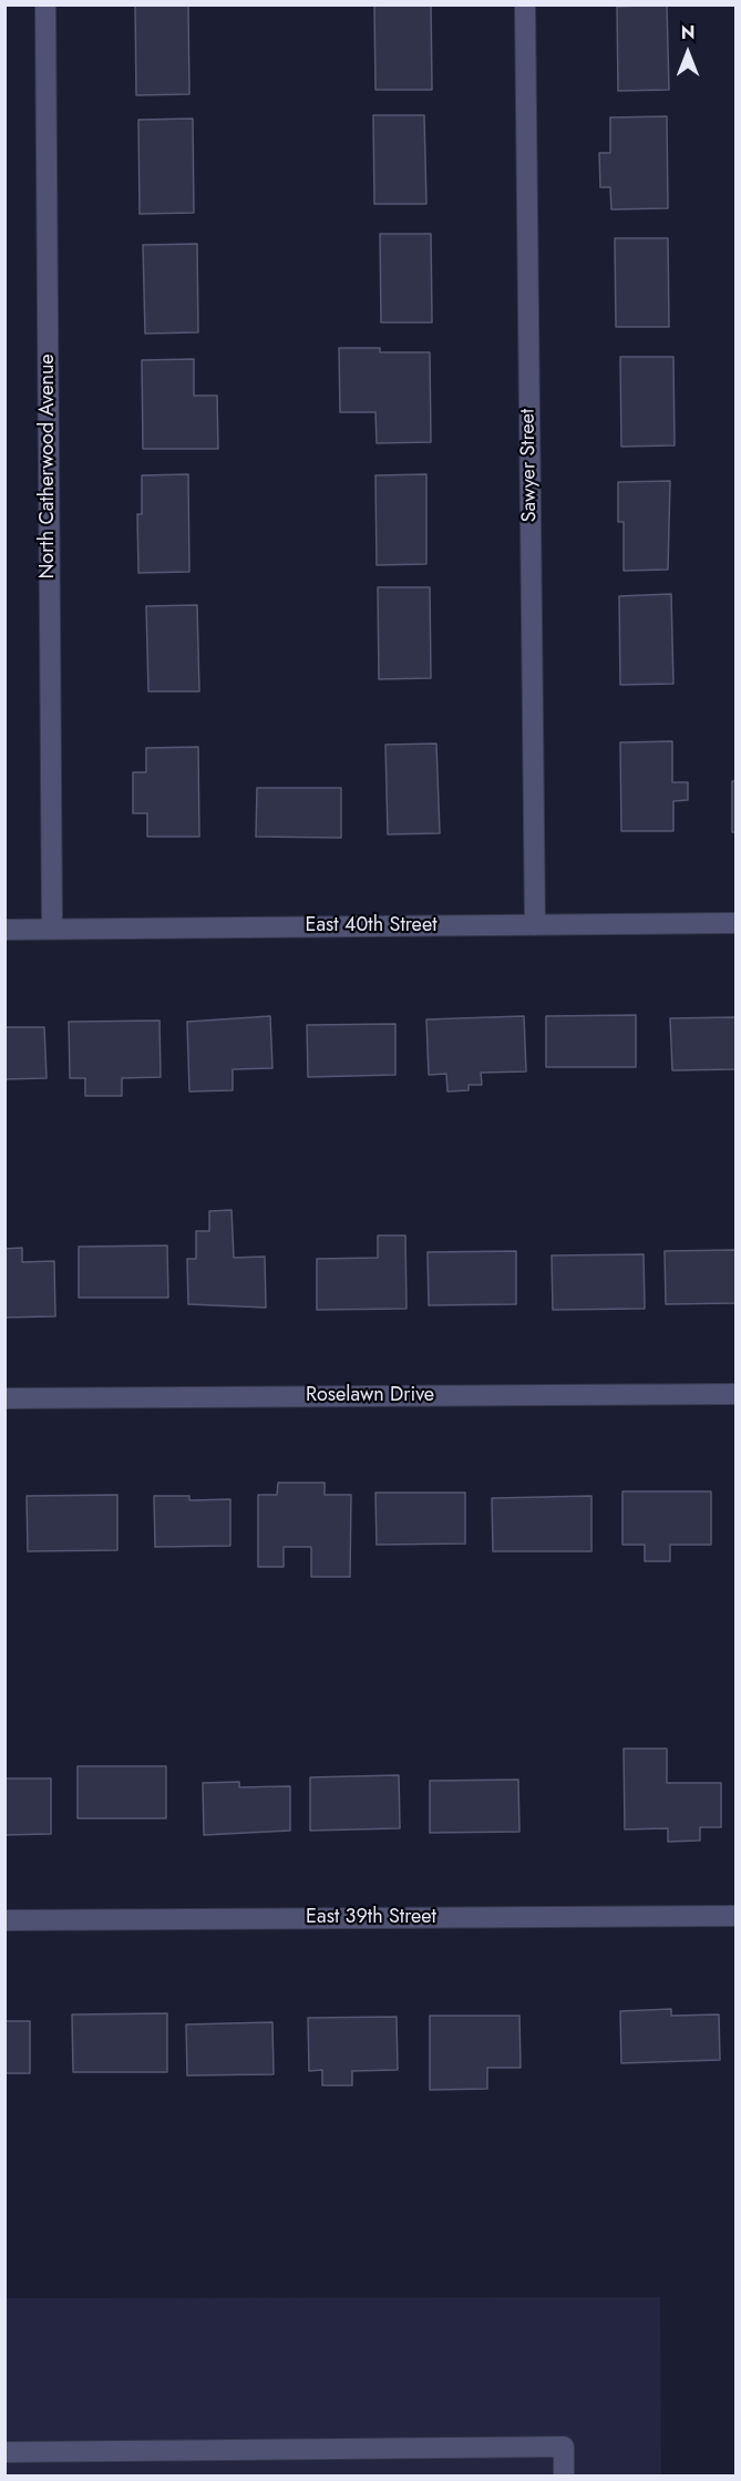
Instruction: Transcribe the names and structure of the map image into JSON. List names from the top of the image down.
{
  "streets": {
    "street": [
      "Sawyer Street",
      "North Catherwood Avenue",
      "East 40th Street",
      "Roselawn Drive",
      "East 39th Street"
    ]
  },
  "crossings": [
    ["Sawyer Street", "East 40th Street"],
    ["North Catherwood Avenue", "East 40th Street"]
  ],
  "north": "top"
}
